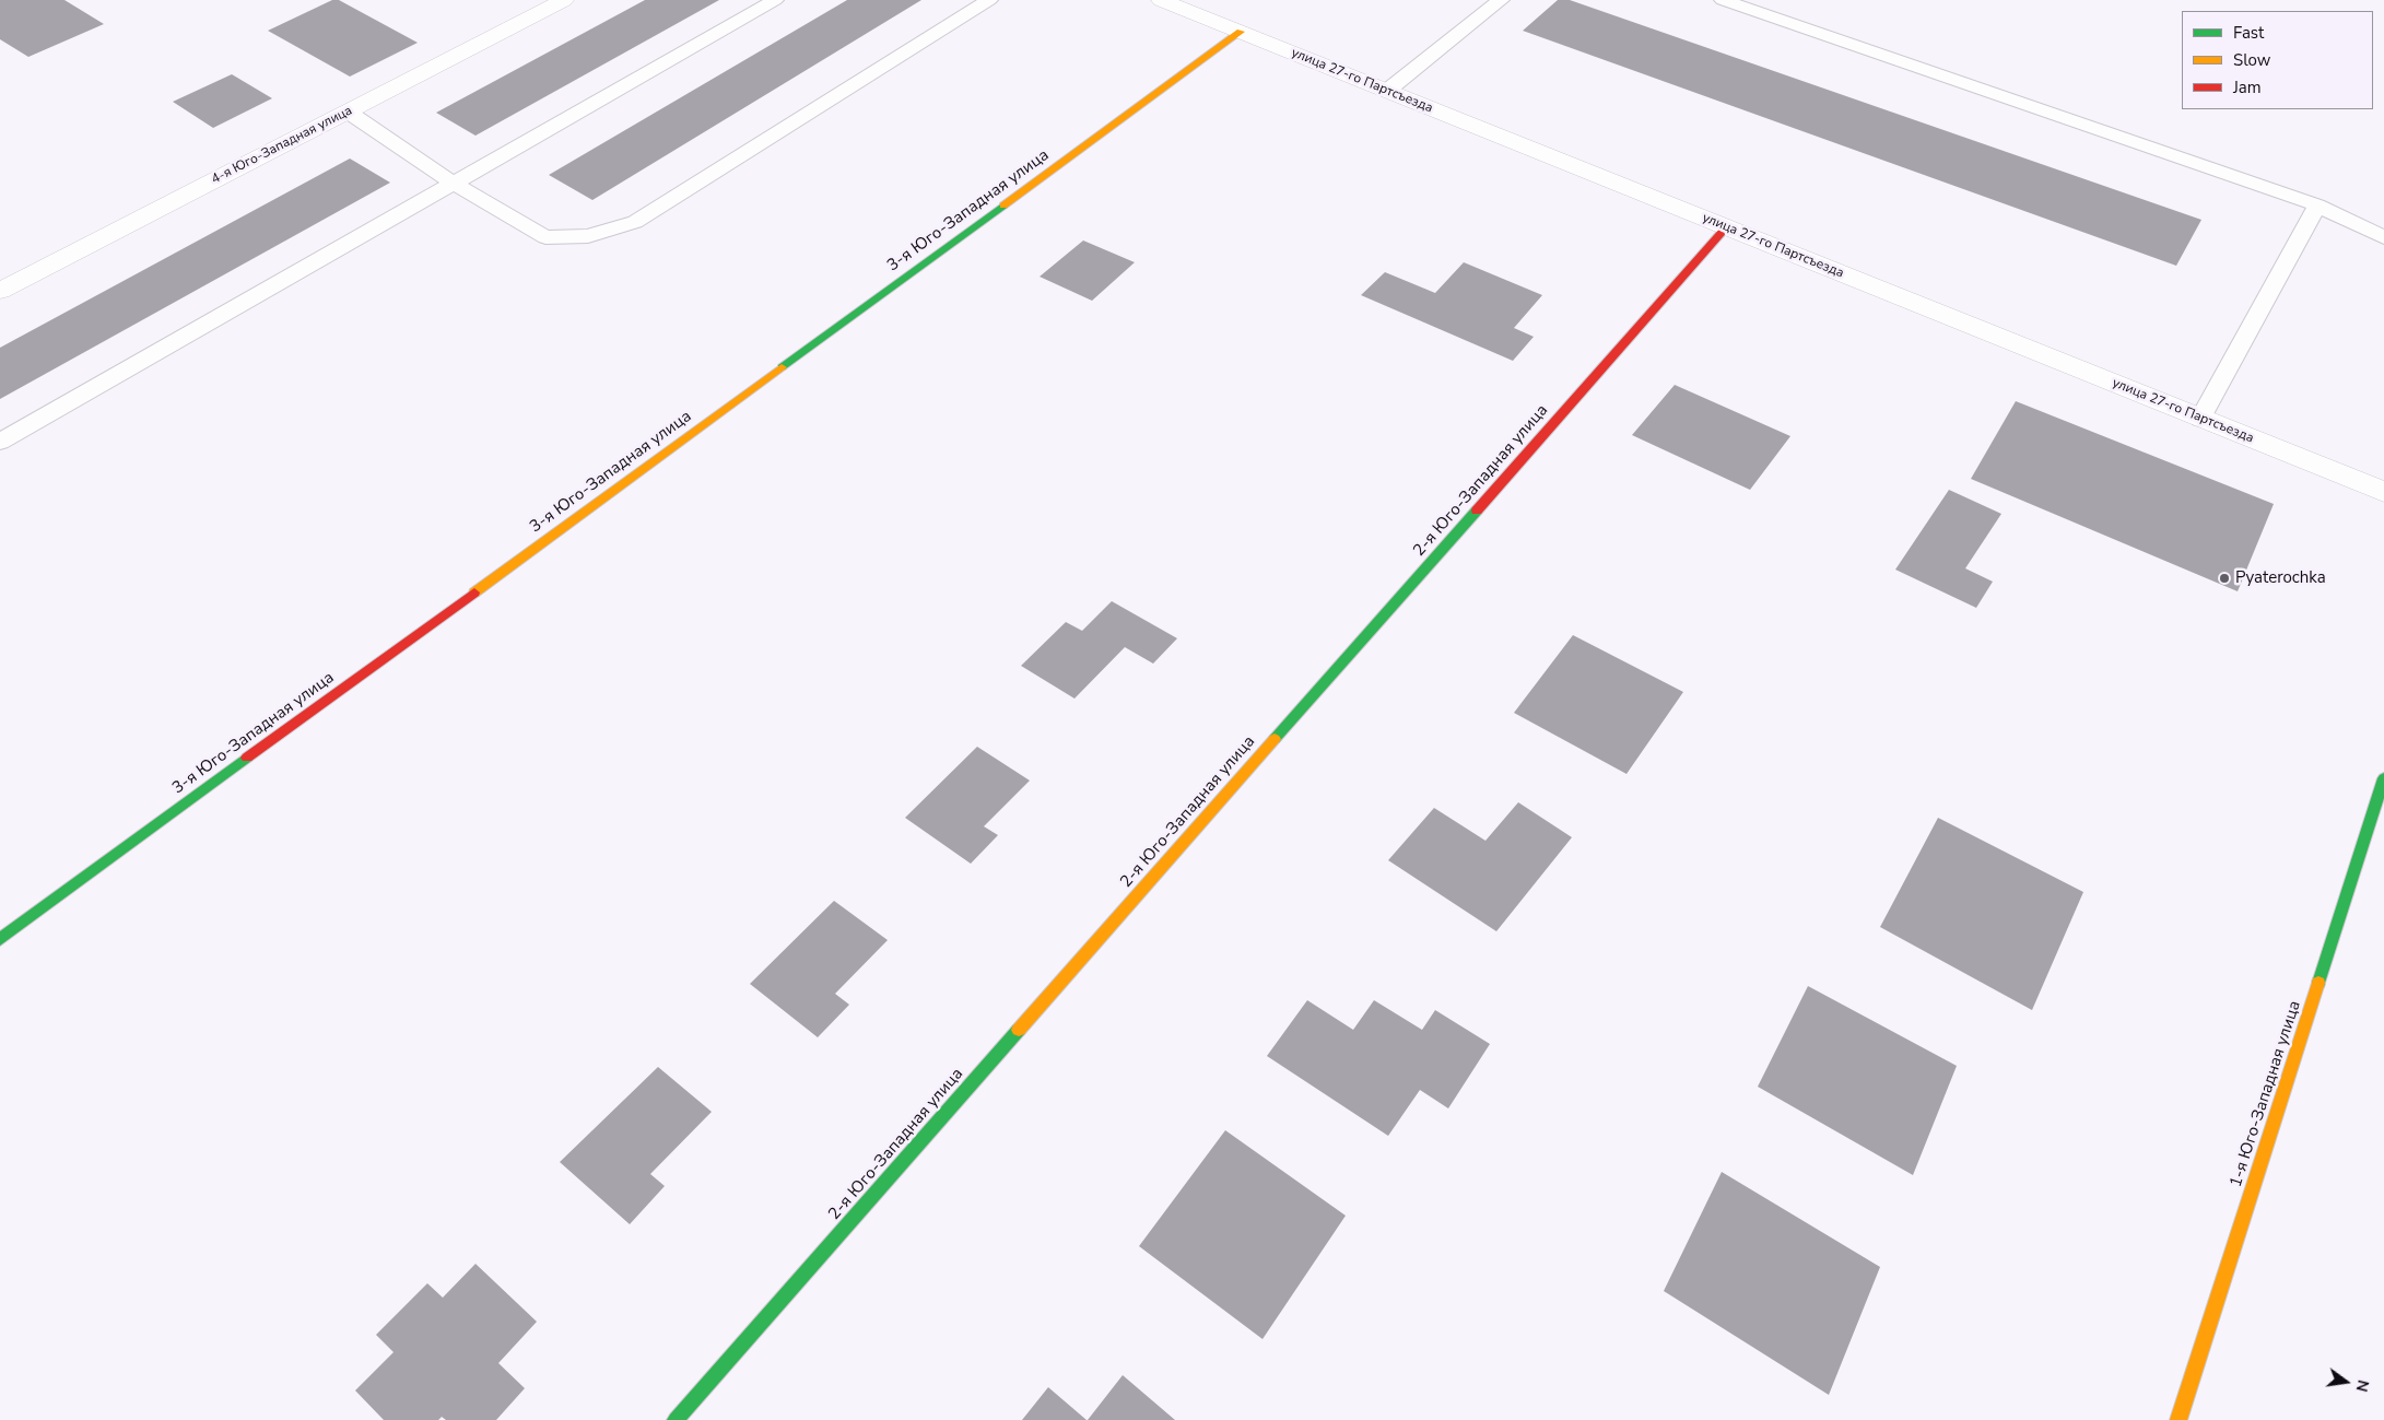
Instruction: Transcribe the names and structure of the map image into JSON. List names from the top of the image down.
{
  "streets": {
    "street": [
      "улица 27-го Партсъезда",
      "4-я Юго-Западная улица",
      "3-я Юго-Западная улица",
      "2-я Юго-Западная улица",
      "1-я Юго-Западная улица"
    ]
  },
  "crossings": [
    ["улица 27-го Партсъезда", "3-я Юго-Западная улица"],
    ["улица 27-го Партсъезда", "2-я Юго-Западная улица"]
  ],
  "places": ["Pyaterochka"],
  "legend": ["Fast", "Slow", "Jam"],
  "north": "right"
}
